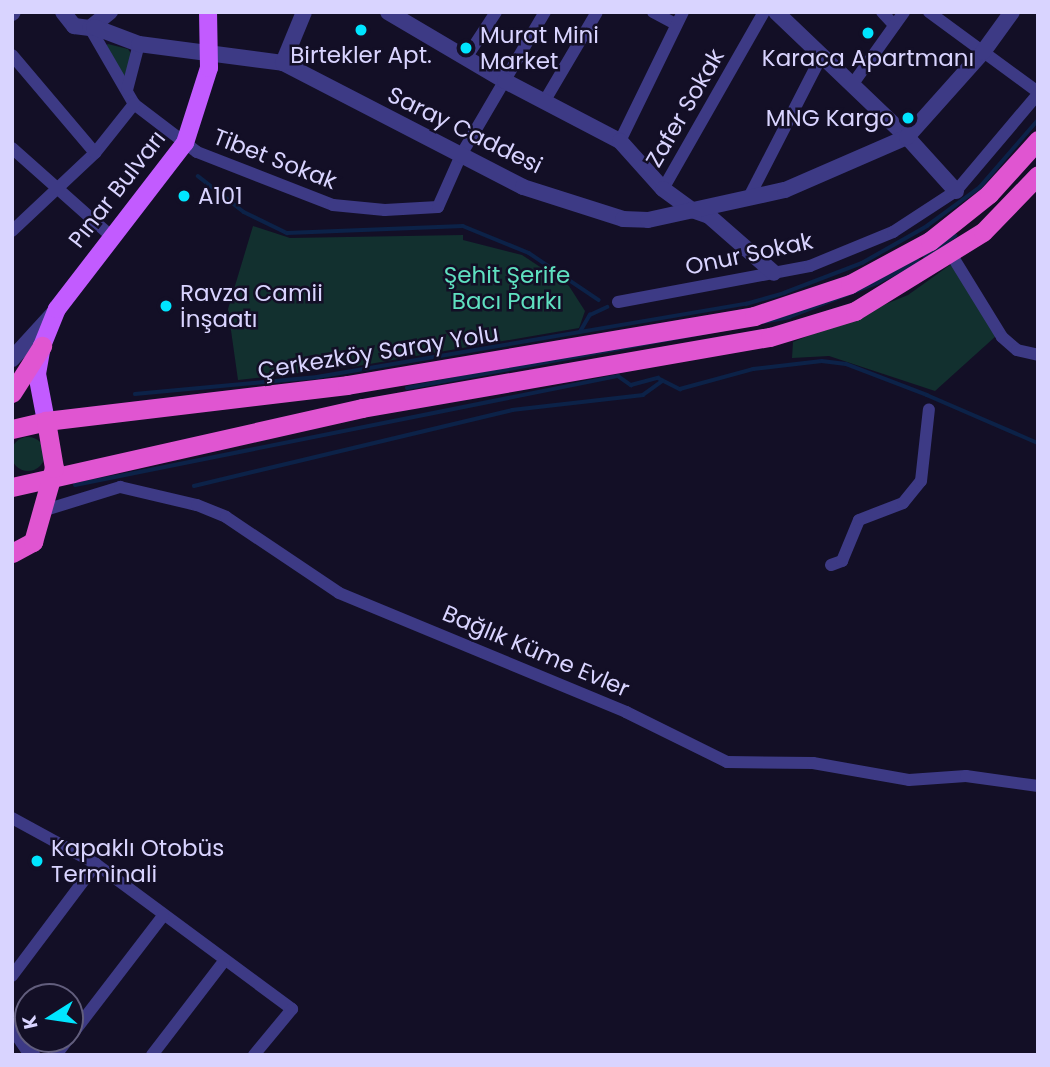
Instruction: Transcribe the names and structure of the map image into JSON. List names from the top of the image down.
{
  "streets": {
    "highway": ["Çerkezköy Saray Yolu"],
    "main road": ["Pınar Bulvarı"],
    "street": [
      "Zafer Sokak",
      "Saray Caddesi",
      "Tibet Sokak",
      "Onur Sokak",
      "Bağlık Küme Evler"
    ]
  },
  "crossings": [
    ["Saray Caddesi", "Tibet Sokak"],
    ["Saray Caddesi", "Pınar Bulvarı"],
    ["Tibet Sokak", "Pınar Bulvarı"],
    ["Pınar Bulvarı", "Çerkezköy Saray Yolu"]
  ],
  "parks": ["Şehit Şerife Bacı Parkı"],
  "places": [
    "Birtekler Apt.",
    "Karaca Apartmanı",
    "Murat Mini Market",
    "MNG Kargo",
    "A101",
    "Ravza Camii İnşaatı",
    "Kapaklı Otobüs Terminali"
  ],
  "north": "left"
}
